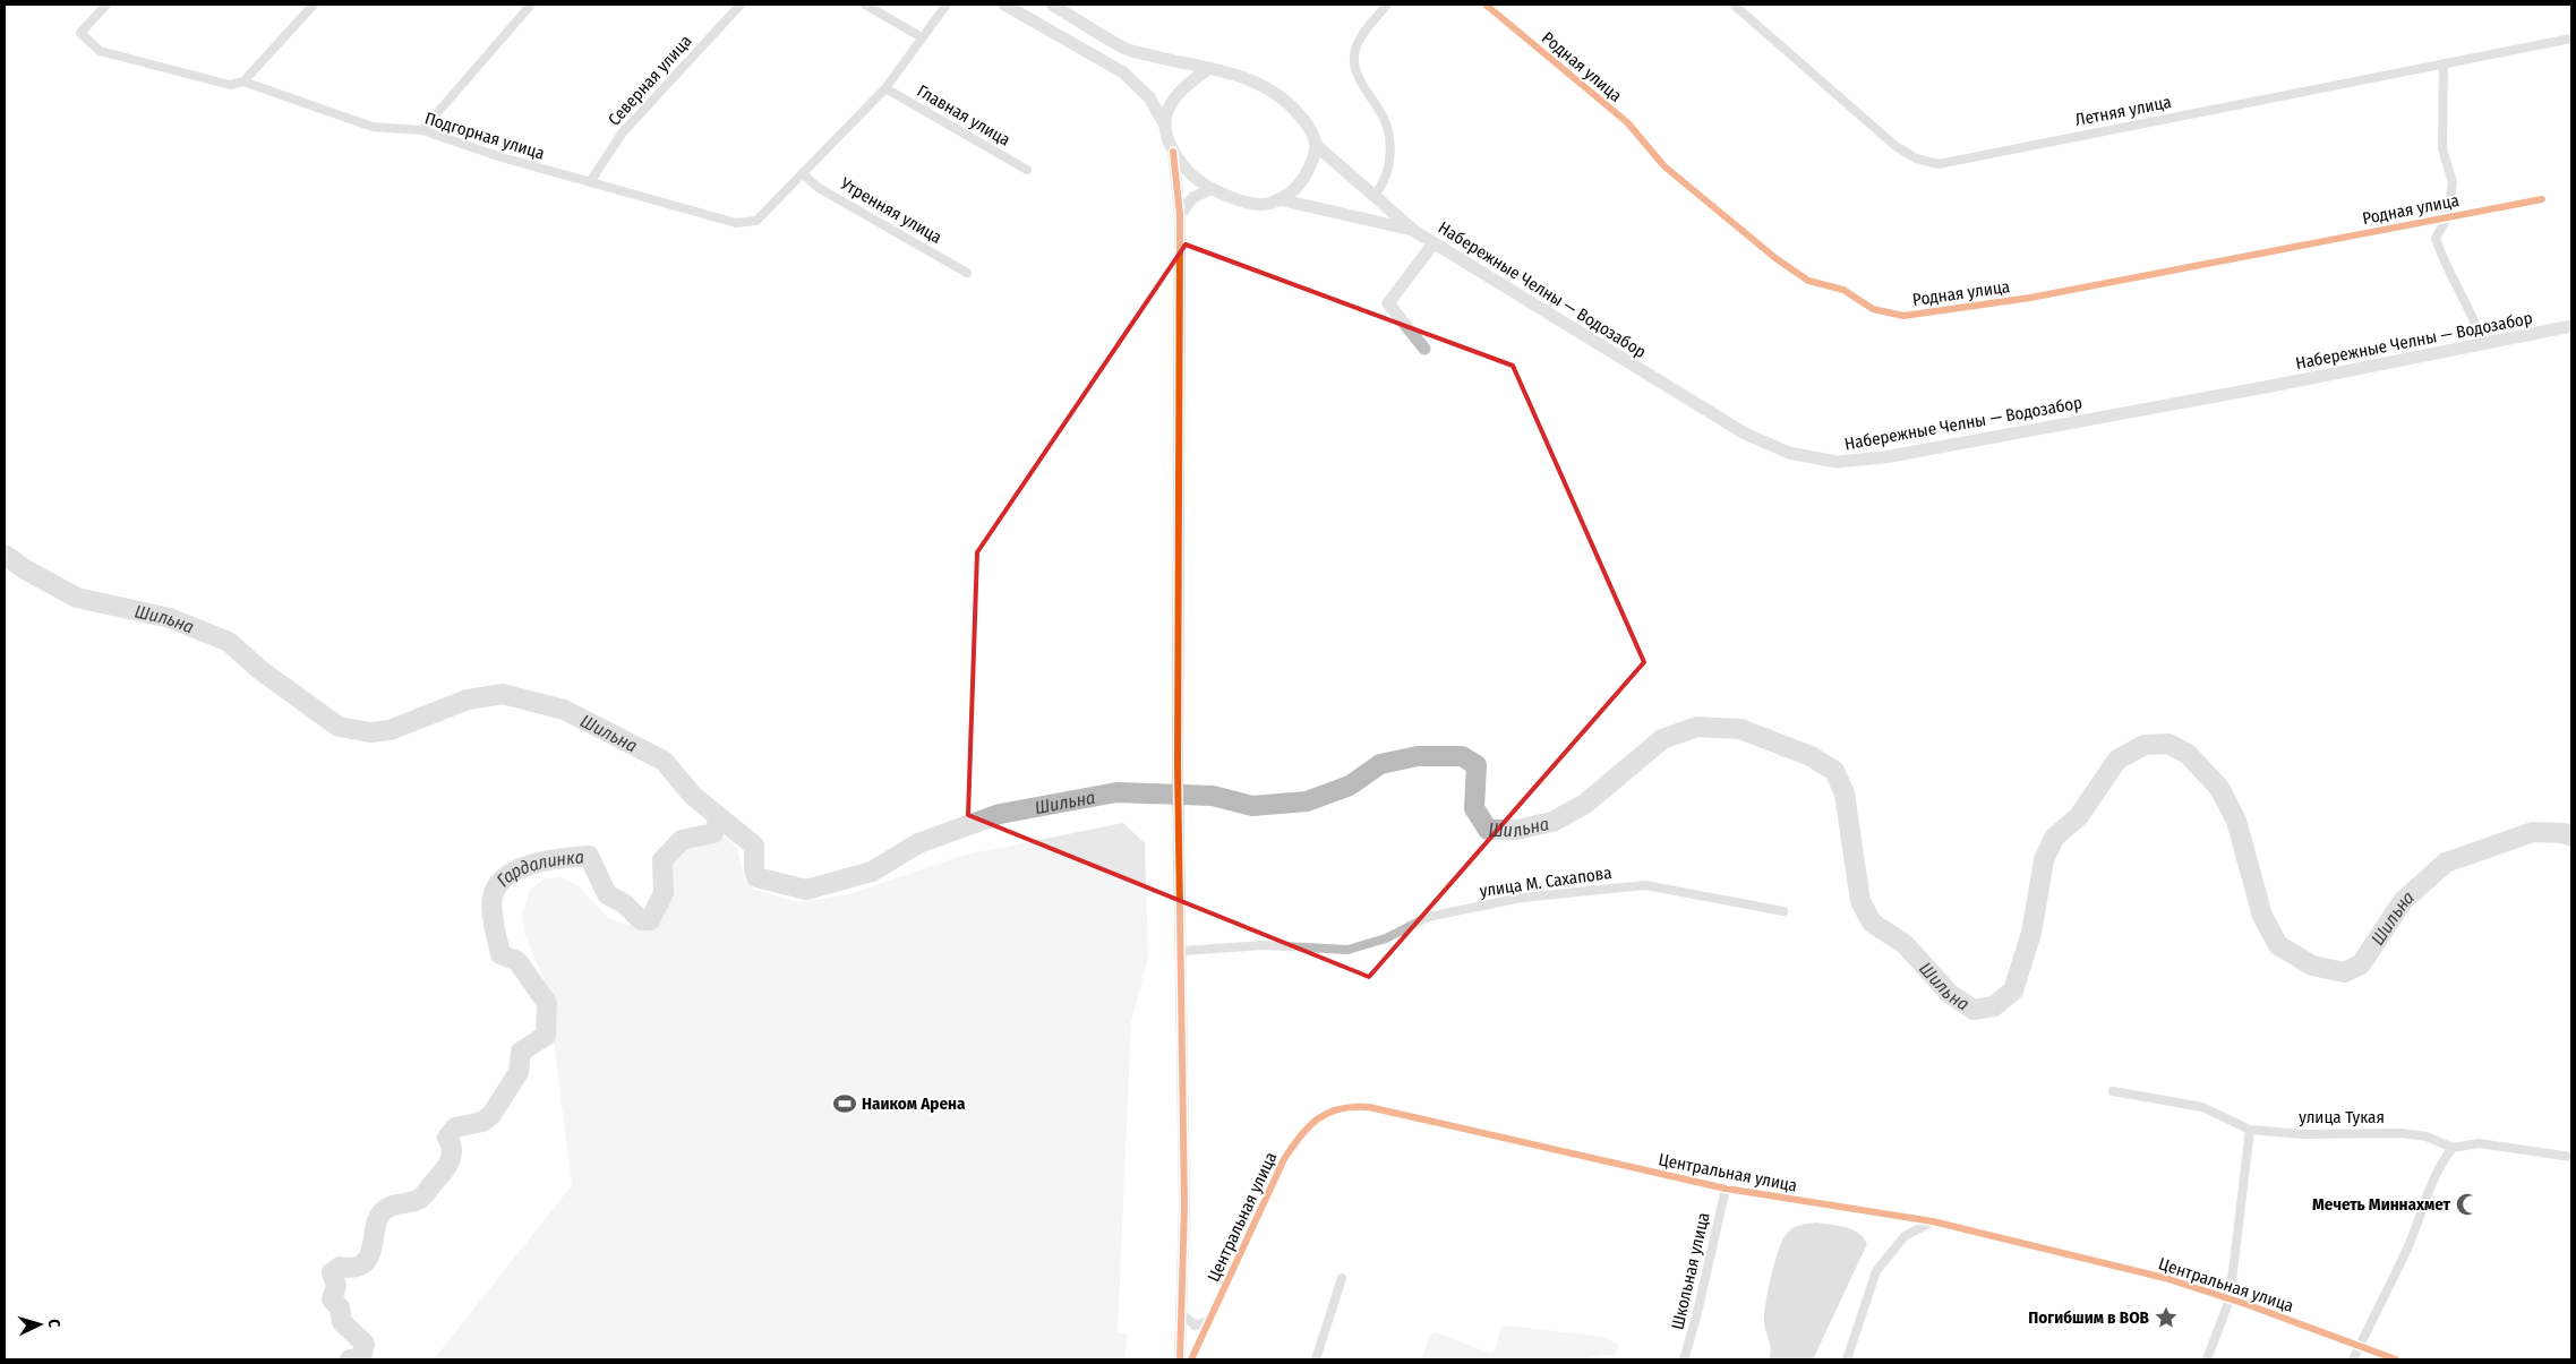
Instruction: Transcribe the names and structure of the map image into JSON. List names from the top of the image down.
{
  "streets": {
    "main road": ["Набережные Челны — Водозабор"],
    "street": [
      "Родная улица",
      "Северная улица",
      "Летняя улица",
      "Главная улица",
      "Подгорная улица",
      "Утренняя улица",
      "улица М. Сахапова",
      "улица Тукая",
      "Центральная улица",
      "Школьная улица"
    ]
  },
  "crossings": [
    ["Северная улица", "Подгорная улица"],
    ["Подгорная улица", "Утренняя улица"],
    ["Центральная улица", "Школьная улица"]
  ],
  "water": ["Шильна", "Гардалинка"],
  "places": {
    "sports": ["Наиком Арена"],
    "mosque": ["Мечеть Миннахмет"],
    "place": ["Погибшим в ВОВ"]
  },
  "north": "right"
}
